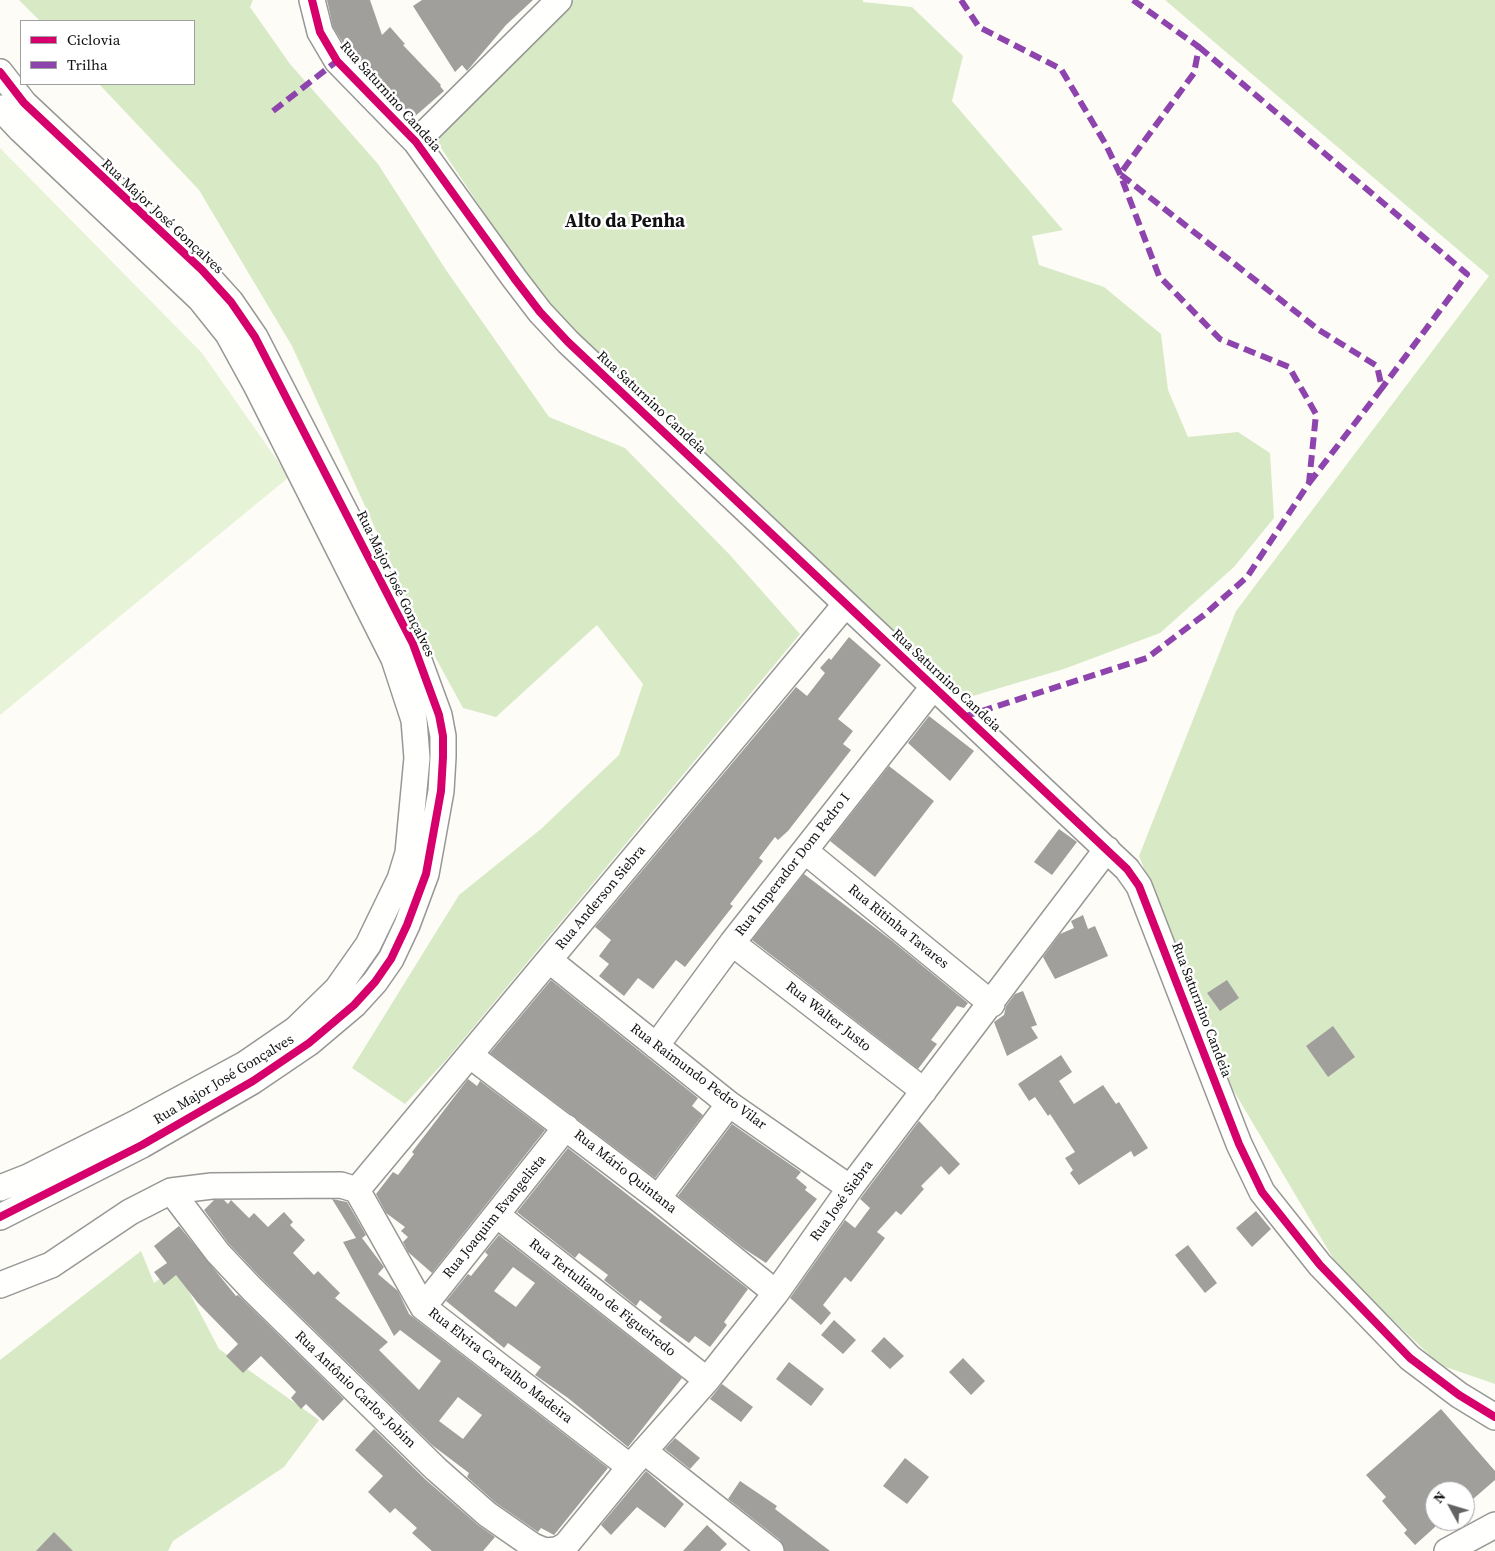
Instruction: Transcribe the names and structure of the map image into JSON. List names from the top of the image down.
{
  "streets": {
    "street": [
      "Rua Saturnino Candeia",
      "Rua Major José Gonçalves",
      "Rua Imperador Dom Pedro I",
      "Rua Anderson Siebra",
      "Rua Ritinha Tavares",
      "Rua Walter Justo",
      "Rua Raimundo Pedro Vilar",
      "Rua Mário Quintana",
      "Rua José Siebra",
      "Rua Joaquim Evangelista",
      "Rua Tertuliano de Figueiredo",
      "Rua Elvira Carvalho Madeira",
      "Rua Antônio Carlos Jobim"
    ]
  },
  "crossings": [
    ["Rua Saturnino Candeia", "Rua Imperador Dom Pedro I"],
    ["Rua Saturnino Candeia", "Rua Anderson Siebra"],
    ["Rua Saturnino Candeia", "Rua José Siebra"],
    ["Rua Imperador Dom Pedro I", "Rua Ritinha Tavares"],
    ["Rua Imperador Dom Pedro I", "Rua Walter Justo"],
    ["Rua Imperador Dom Pedro I", "Rua Raimundo Pedro Vilar"],
    ["Rua Anderson Siebra", "Rua Raimundo Pedro Vilar"],
    ["Rua Anderson Siebra", "Rua Mário Quintana"],
    ["Rua Anderson Siebra", "Rua Elvira Carvalho Madeira"],
    ["Rua Ritinha Tavares", "Rua José Siebra"],
    ["Rua Walter Justo", "Rua José Siebra"],
    ["Rua Raimundo Pedro Vilar", "Rua José Siebra"],
    ["Rua Mário Quintana", "Rua José Siebra"],
    ["Rua Mário Quintana", "Rua Joaquim Evangelista"],
    ["Rua José Siebra", "Rua Tertuliano de Figueiredo"],
    ["Rua José Siebra", "Rua Elvira Carvalho Madeira"],
    ["Rua José Siebra", "Rua Antônio Carlos Jobim"],
    ["Rua Joaquim Evangelista", "Rua Tertuliano de Figueiredo"],
    ["Rua Joaquim Evangelista", "Rua Elvira Carvalho Madeira"]
  ],
  "districts": ["Alto da Penha"],
  "legend": ["Ciclovia", "Trilha"],
  "north": "top left"
}
